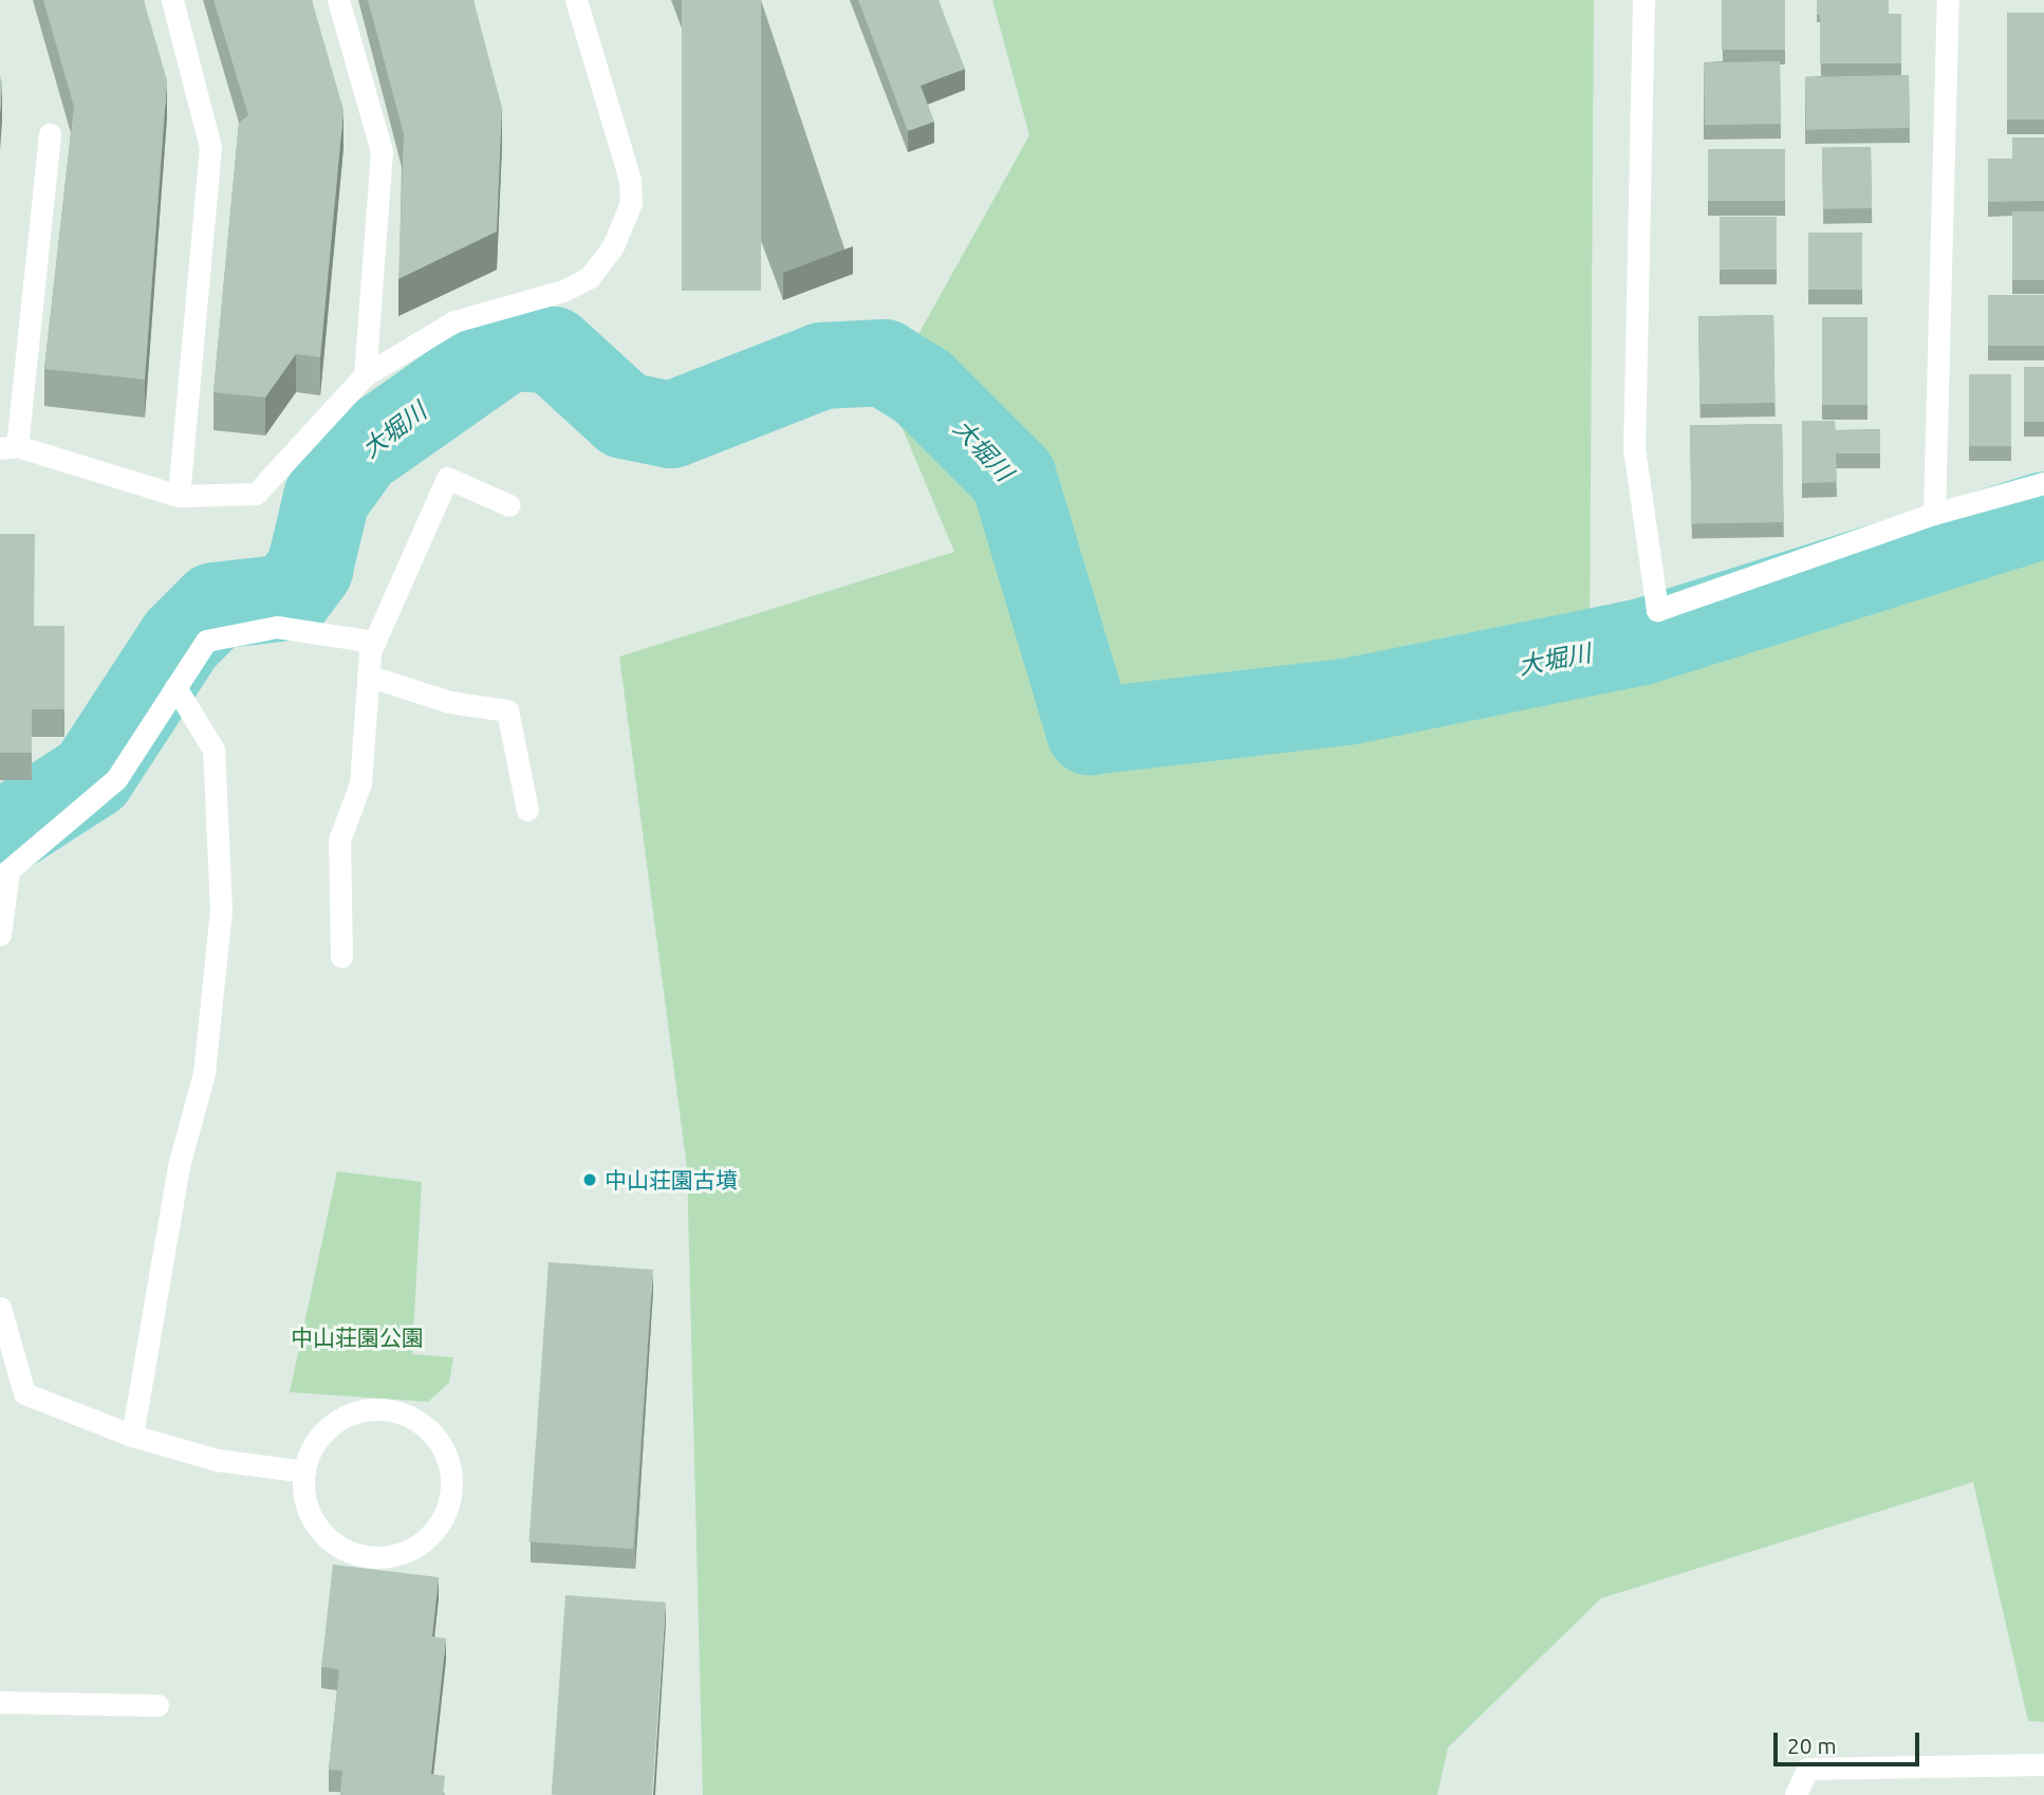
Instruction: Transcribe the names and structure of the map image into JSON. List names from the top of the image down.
{
  "water": ["大堀川"],
  "parks": ["中山荘園公園"],
  "places": ["中山荘園古墳"],
  "scale_bar": "20 m"
}
